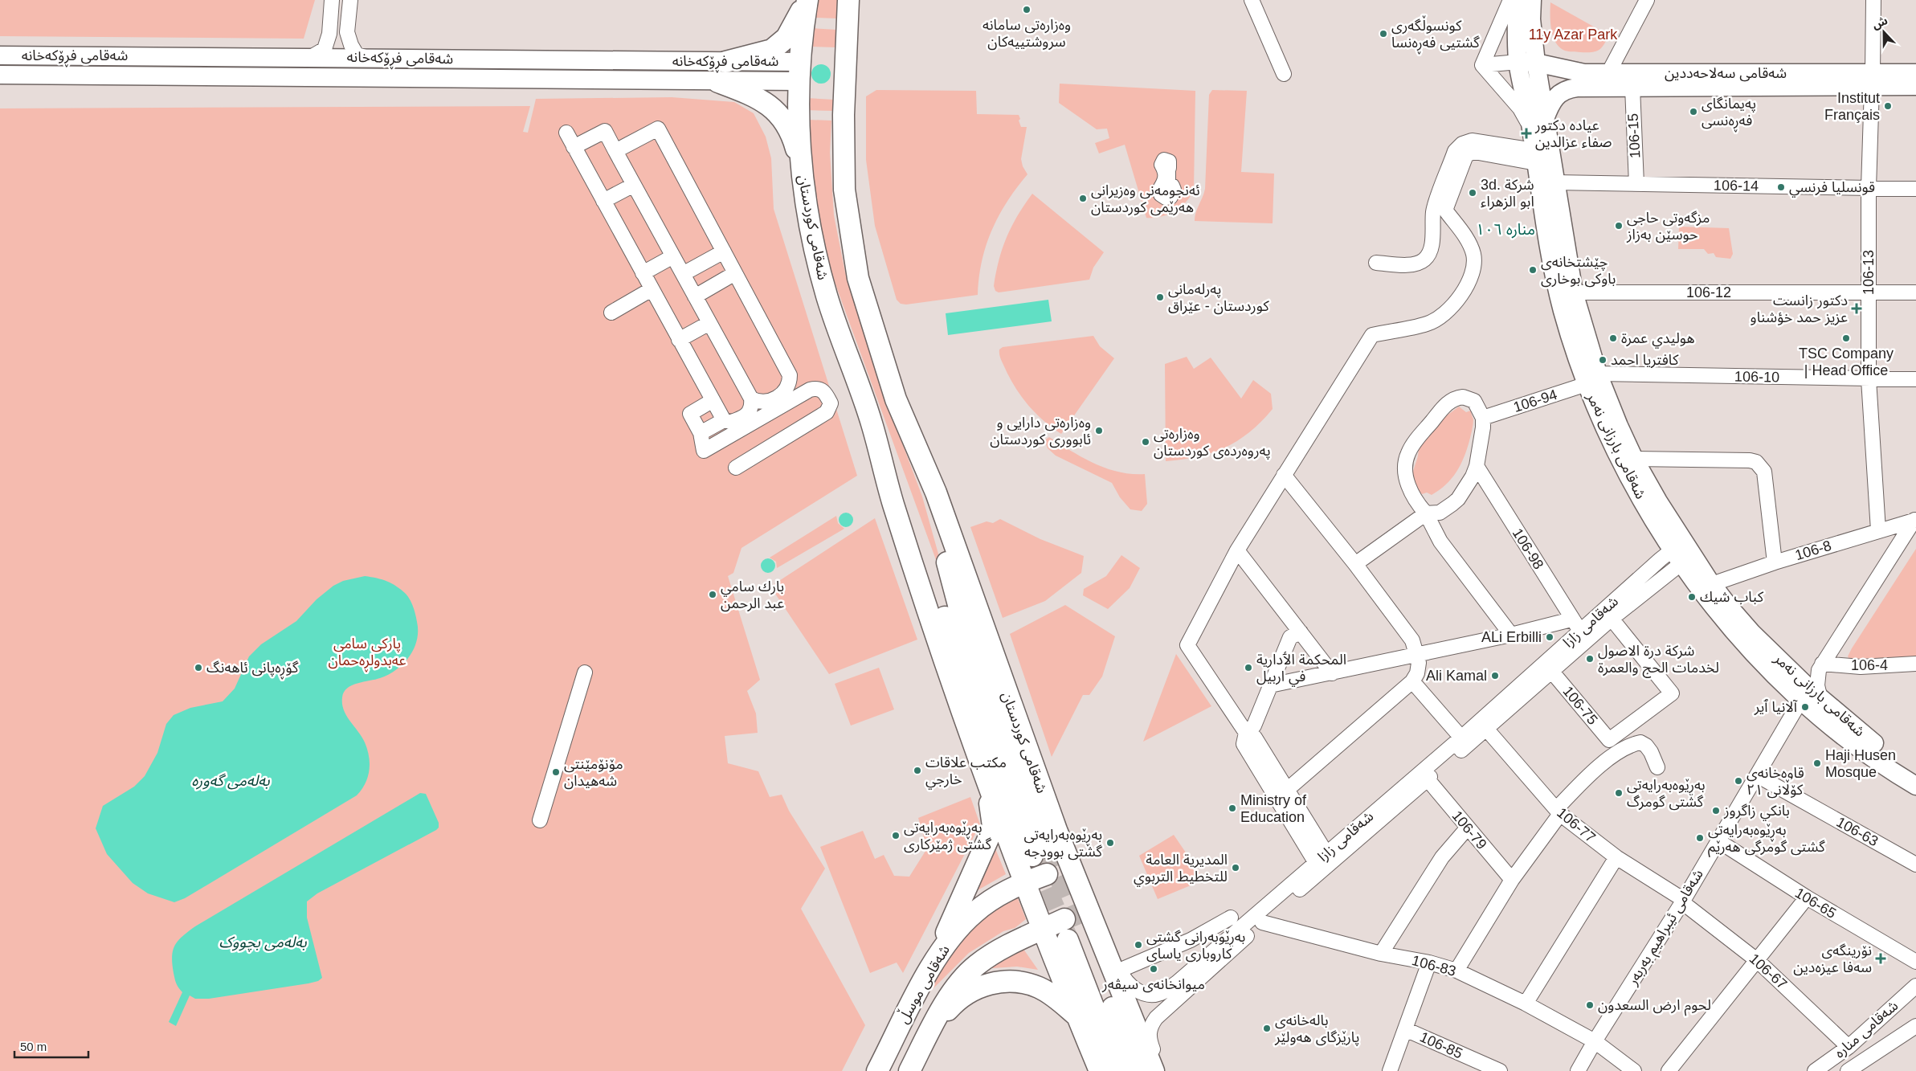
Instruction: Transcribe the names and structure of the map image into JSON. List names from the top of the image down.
{
  "streets": {
    "highway": ["شەقامی کوردستان", "شەقامی موسڵ"],
    "main road": ["شەقامی فڕۆکەخانە", "شەقامی سەلاحەددین", "شەقامی بارزانی نەمر"],
    "street": [
      "106-15",
      "106-14",
      "106-13",
      "106-12",
      "106-10",
      "106-94",
      "106-98",
      "106-8",
      "شەقامی زازا",
      "106-4",
      "106-75",
      "106-77",
      "106-79",
      "106-63",
      "106-65",
      "شەقامی ئیبراهیم بەربەر",
      "106-83",
      "106-67",
      "شەقامی منارە",
      "106-85"
    ]
  },
  "crossings": [
    ["شەقامی فڕۆکەخانە", "شەقامی کوردستان"],
    ["شەقامی سەلاحەددین", "106-15"],
    ["شەقامی سەلاحەددین", "106-13"],
    ["شەقامی سەلاحەددین", "شەقامی بارزانی نەمر"],
    ["106-15", "106-14"],
    ["106-14", "106-13"],
    ["106-14", "شەقامی بارزانی نەمر"],
    ["شەقامی کوردستان", "شەقامی زازا"],
    ["شەقامی کوردستان", "شەقامی موسڵ"],
    ["106-13", "106-12"],
    ["106-13", "106-10"],
    ["106-13", "106-8"],
    ["106-12", "شەقامی بارزانی نەمر"],
    ["106-10", "106-94"],
    ["106-10", "شەقامی بارزانی نەمر"],
    ["106-94", "شەقامی بارزانی نەمر"],
    ["شەقامی بارزانی نەمر", "106-8"],
    ["شەقامی بارزانی نەمر", "شەقامی زازا"],
    ["شەقامی بارزانی نەمر", "شەقامی ئیبراهیم بەربەر"],
    ["106-98", "شەقامی زازا"],
    ["شەقامی زازا", "106-75"],
    ["شەقامی زازا", "106-77"],
    ["شەقامی زازا", "106-79"],
    ["شەقامی زازا", "106-83"],
    ["106-77", "شەقامی ئیبراهیم بەربەر"],
    ["106-77", "106-67"],
    ["106-63", "شەقامی ئیبراهیم بەربەر"],
    ["106-65", "شەقامی ئیبراهیم بەربەر"],
    ["شەقامی ئیبراهیم بەربەر", "106-83"],
    ["شەقامی ئیبراهیم بەربەر", "106-67"],
    ["106-67", "شەقامی منارە"]
  ],
  "districts": ["منارە ١٠٦"],
  "water": ["بەلەمی گەورە", "بەلەمی بچووک"],
  "parks": ["11y Azar Park", "پارکی سامی عەبدولڕەحمان"],
  "places": {
    "other": [
      "وەزارەتی سامانە سروشتییەکان",
      "کونسوڵگەری گشتیی فەڕەنسا",
      "Institut Français",
      "پەیمانگای فەڕەنسی",
      "قونسليا فرنسي",
      "3d. شركة ابو الزهراء",
      "ئەنجومەنی وەزیرانی هەرێمی کوردستان",
      "مزگەوتی حاجی حوسێن بەزاز",
      "چێشتخانەی باوكی بوخاری",
      "پەرلەمانی کوردستان - عێراق",
      "هوليدي عمرة",
      "TSC Company | Head Office",
      "كافتريا احمد",
      "وەزارەتی دارایی و ئابووری کوردستان",
      "وەزارەتی پەروەردەی کوردستان",
      "بارك سامي عبد الرحمن",
      "كباب شيك",
      "ALi Erbilli",
      "شركة درة الاصول لخدمات الحج والعمرة",
      "گۆڕەپانی ئاهەنگ",
      "المحكمة الٲدارية في اربيل",
      "Ali Kamal",
      "آلانیا ٱير",
      "Haji Husen Mosque",
      "مكتب علاقات خارجي",
      "مۆنۆمێنتی شەھیدان",
      "قاوەخانەی کۆڵانی ٢١",
      "بەڕێوەبەرایەتی گشتی گومرگ",
      "Ministry of Education",
      "بانكي زاگروز",
      "بەڕێوەبەرایەتی گشتی ژمێركاری",
      "بەڕێوەبەرایەتی گشتی گومرگی هەرێم",
      "بەڕێوەبەرایەتی گشتی بوودجە",
      "المديرية العامة للتخطيط التربوي",
      "بەڕێوبەرانی گشتی کاروباری یاسای",
      "میوانخانەی سیڤەر",
      "لحوم ارض السعدون",
      "بالەخانەی پارێزگای هەولێر"
    ],
    "health": ["عياده دكتور صفاء عزالدين", "دكتور زانست عزيز حمد خؤشناو", "نۆرینگەی سەفا عیزەدین"]
  },
  "scale_bar": "50 m",
  "north": "top"
}
